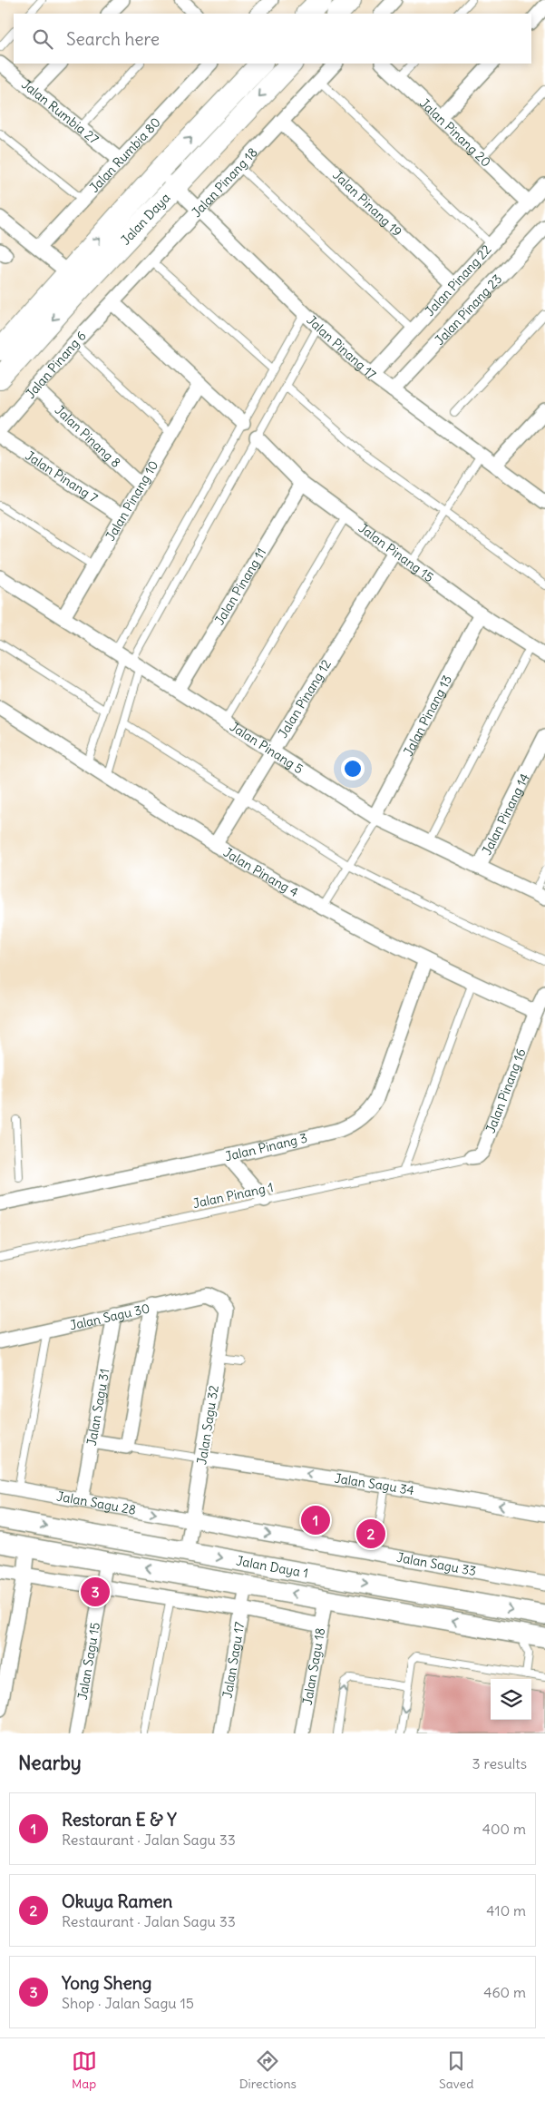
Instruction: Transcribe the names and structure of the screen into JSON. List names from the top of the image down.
{
  "streets": {
    "main road": ["Jalan Daya", "Jalan Daya 1"],
    "street": [
      "Jalan Rumbia 27",
      "Jalan Pinang 20",
      "Jalan Rumbia 80",
      "Jalan Pinang 18",
      "Jalan Pinang 19",
      "Jalan Pinang 22",
      "Jalan Pinang 23",
      "Jalan Pinang 17",
      "Jalan Pinang 6",
      "Jalan Pinang 8",
      "Jalan Pinang 7",
      "Jalan Pinang 10",
      "Jalan Pinang 15",
      "Jalan Pinang 11",
      "Jalan Pinang 12",
      "Jalan Pinang 13",
      "Jalan Pinang 5",
      "Jalan Pinang 14",
      "Jalan Pinang 4",
      "Jalan Pinang 16",
      "Jalan Pinang 3",
      "Jalan Sagu 30",
      "Jalan Sagu 31",
      "Jalan Sagu 32",
      "Jalan Sagu 34",
      "Jalan Sagu 28",
      "Jalan Sagu 33",
      "Jalan Sagu 17",
      "Jalan Sagu 15",
      "Jalan Sagu 18"
    ],
    "lane": ["Jalan Pinang 1"]
  },
  "crossings": [
    ["Jalan Rumbia 27", "Jalan Rumbia 80"],
    ["Jalan Pinang 20", "Jalan Pinang 22"],
    ["Jalan Pinang 18", "Jalan Pinang 19"],
    ["Jalan Pinang 18", "Jalan Pinang 17"],
    ["Jalan Pinang 18", "Jalan Pinang 6"],
    ["Jalan Pinang 19", "Jalan Pinang 22"],
    ["Jalan Daya", "Jalan Pinang 17"],
    ["Jalan Pinang 22", "Jalan Pinang 17"],
    ["Jalan Pinang 23", "Jalan Pinang 17"],
    ["Jalan Pinang 6", "Jalan Pinang 8"],
    ["Jalan Pinang 8", "Jalan Pinang 10"],
    ["Jalan Pinang 7", "Jalan Pinang 10"],
    ["Jalan Pinang 10", "Jalan Pinang 5"],
    ["Jalan Pinang 15", "Jalan Pinang 11"],
    ["Jalan Pinang 15", "Jalan Pinang 12"],
    ["Jalan Pinang 15", "Jalan Pinang 13"],
    ["Jalan Pinang 11", "Jalan Pinang 5"],
    ["Jalan Pinang 12", "Jalan Pinang 5"],
    ["Jalan Pinang 12", "Jalan Pinang 4"],
    ["Jalan Pinang 13", "Jalan Pinang 5"],
    ["Jalan Pinang 5", "Jalan Pinang 14"],
    ["Jalan Pinang 4", "Jalan Pinang 16"],
    ["Jalan Pinang 4", "Jalan Pinang 3"],
    ["Jalan Pinang 16", "Jalan Pinang 1"],
    ["Jalan Sagu 30", "Jalan Sagu 31"],
    ["Jalan Sagu 30", "Jalan Sagu 32"],
    ["Jalan Sagu 31", "Jalan Sagu 28"],
    ["Jalan Sagu 32", "Jalan Sagu 34"],
    ["Jalan Sagu 32", "Jalan Sagu 28"],
    ["Jalan Sagu 32", "Jalan Sagu 33"],
    ["Jalan Sagu 32", "Jalan Daya 1"],
    ["Jalan Sagu 28", "Jalan Sagu 33"],
    ["Jalan Daya 1", "Jalan Sagu 17"],
    ["Jalan Daya 1", "Jalan Sagu 15"],
    ["Jalan Daya 1", "Jalan Sagu 18"]
  ],
  "one_way": ["Jalan Sagu 34"],
  "page": {
    "search": "Search here",
    "pins": ["1", "2", "3"],
    "heading": ["Nearby", "3 results"],
    "list": [
      {
        "mark": "1",
        "name": "Restoran E & Y",
        "note": "Restaurant · Jalan Sagu 33",
        "value": "400 m"
      },
      {
        "mark": "2",
        "name": "Okuya Ramen",
        "note": "Restaurant · Jalan Sagu 33",
        "value": "410 m"
      },
      {
        "mark": "3",
        "name": "Yong Sheng",
        "note": "Shop · Jalan Sagu 15",
        "value": "460 m"
      }
    ],
    "nav": ["Map", "Directions", "Saved"]
  }
}
